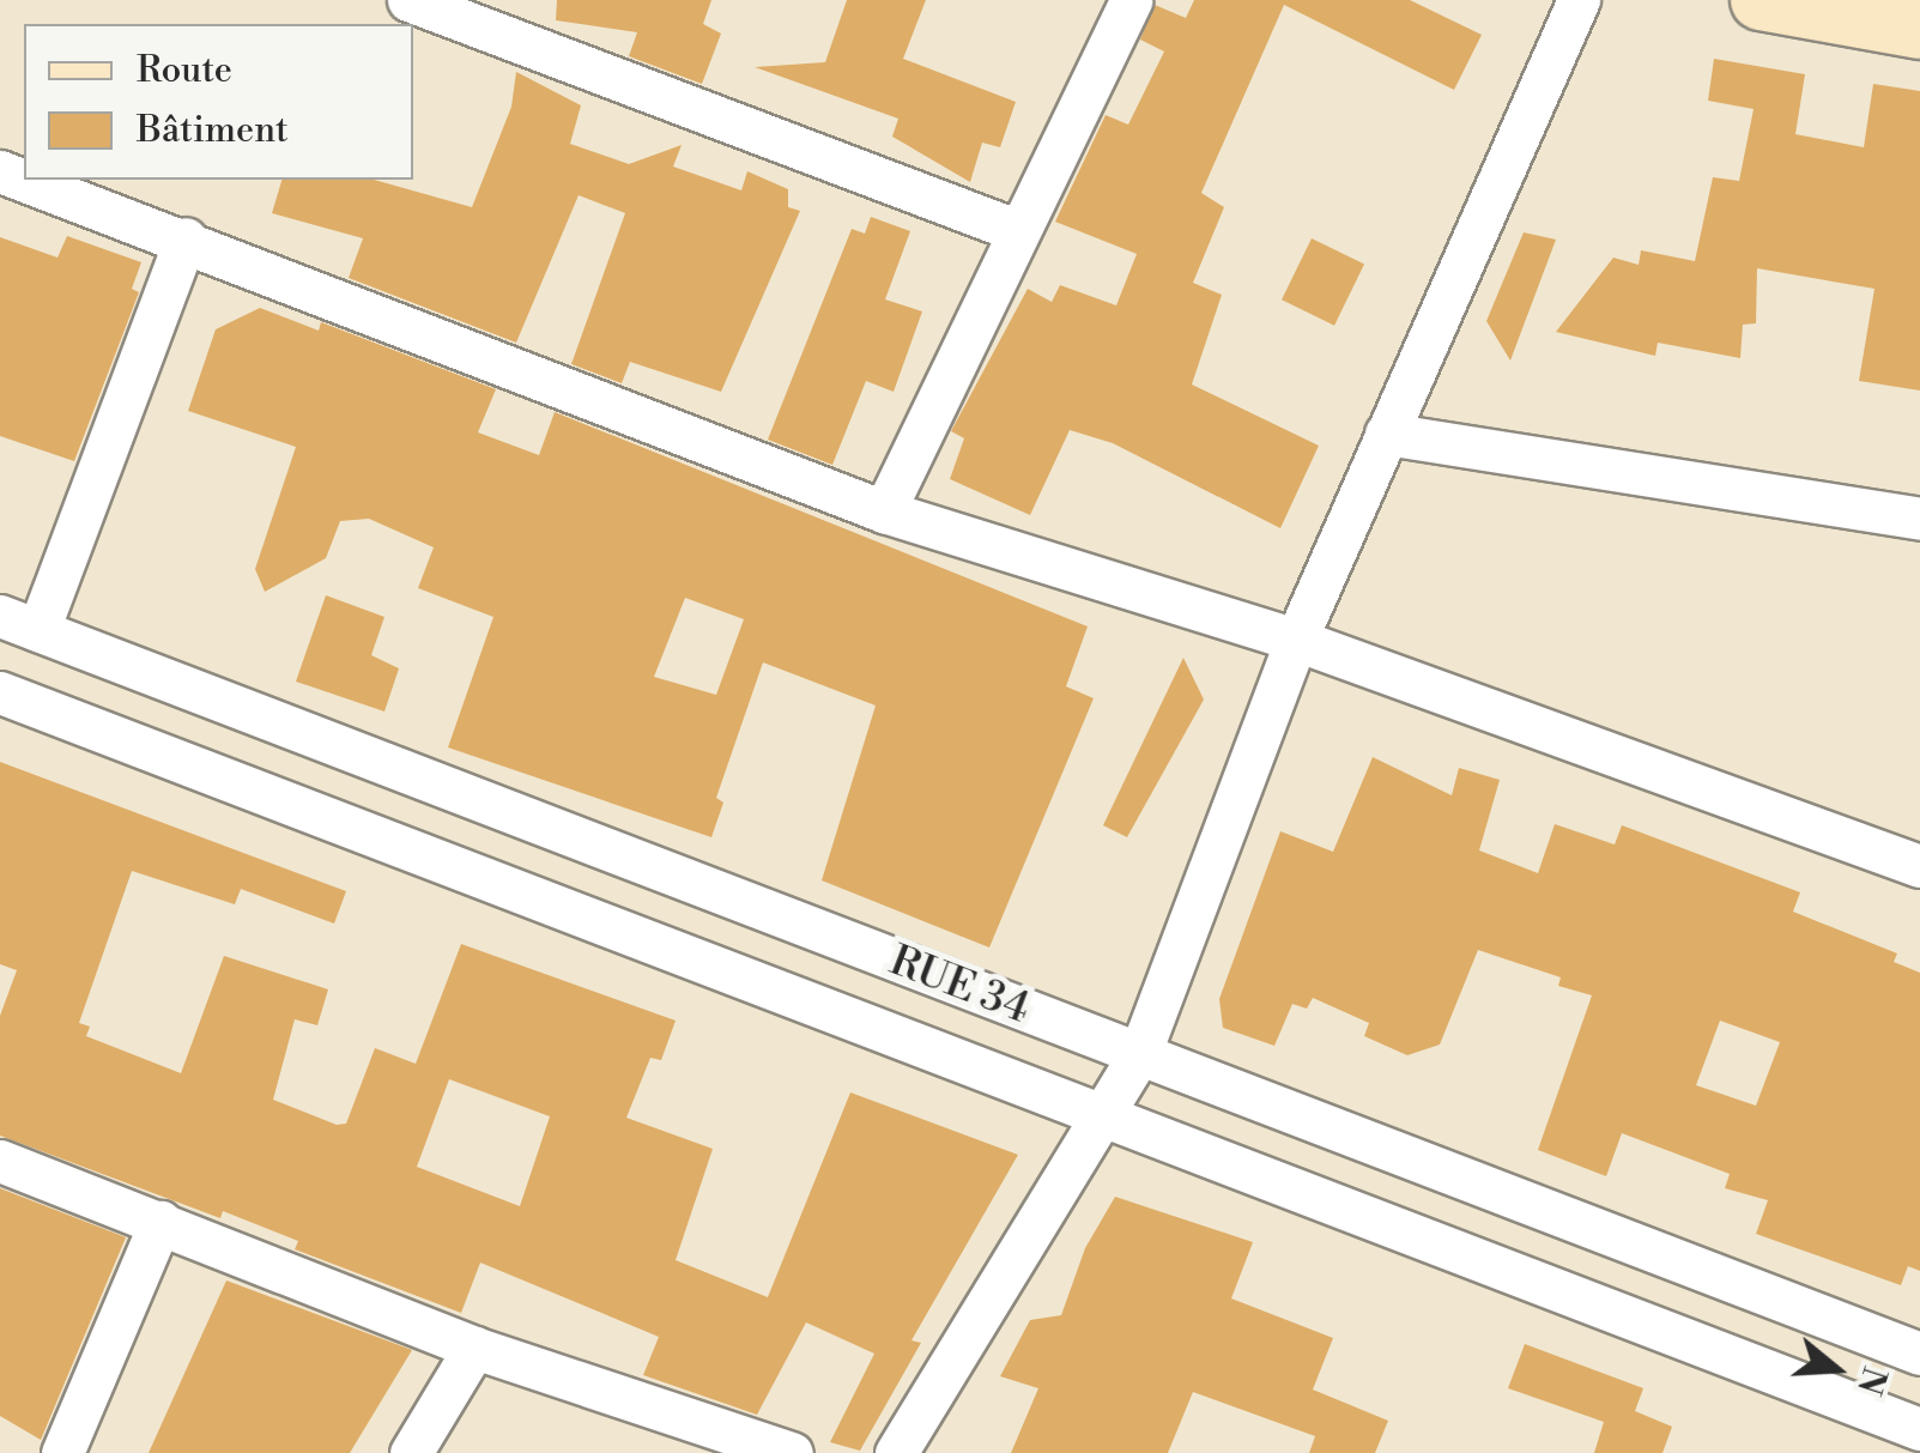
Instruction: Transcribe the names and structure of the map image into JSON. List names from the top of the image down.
{
  "streets": {
    "street": ["RUE 34"]
  },
  "legend": ["Route", "Bâtiment"],
  "north": "right"
}
